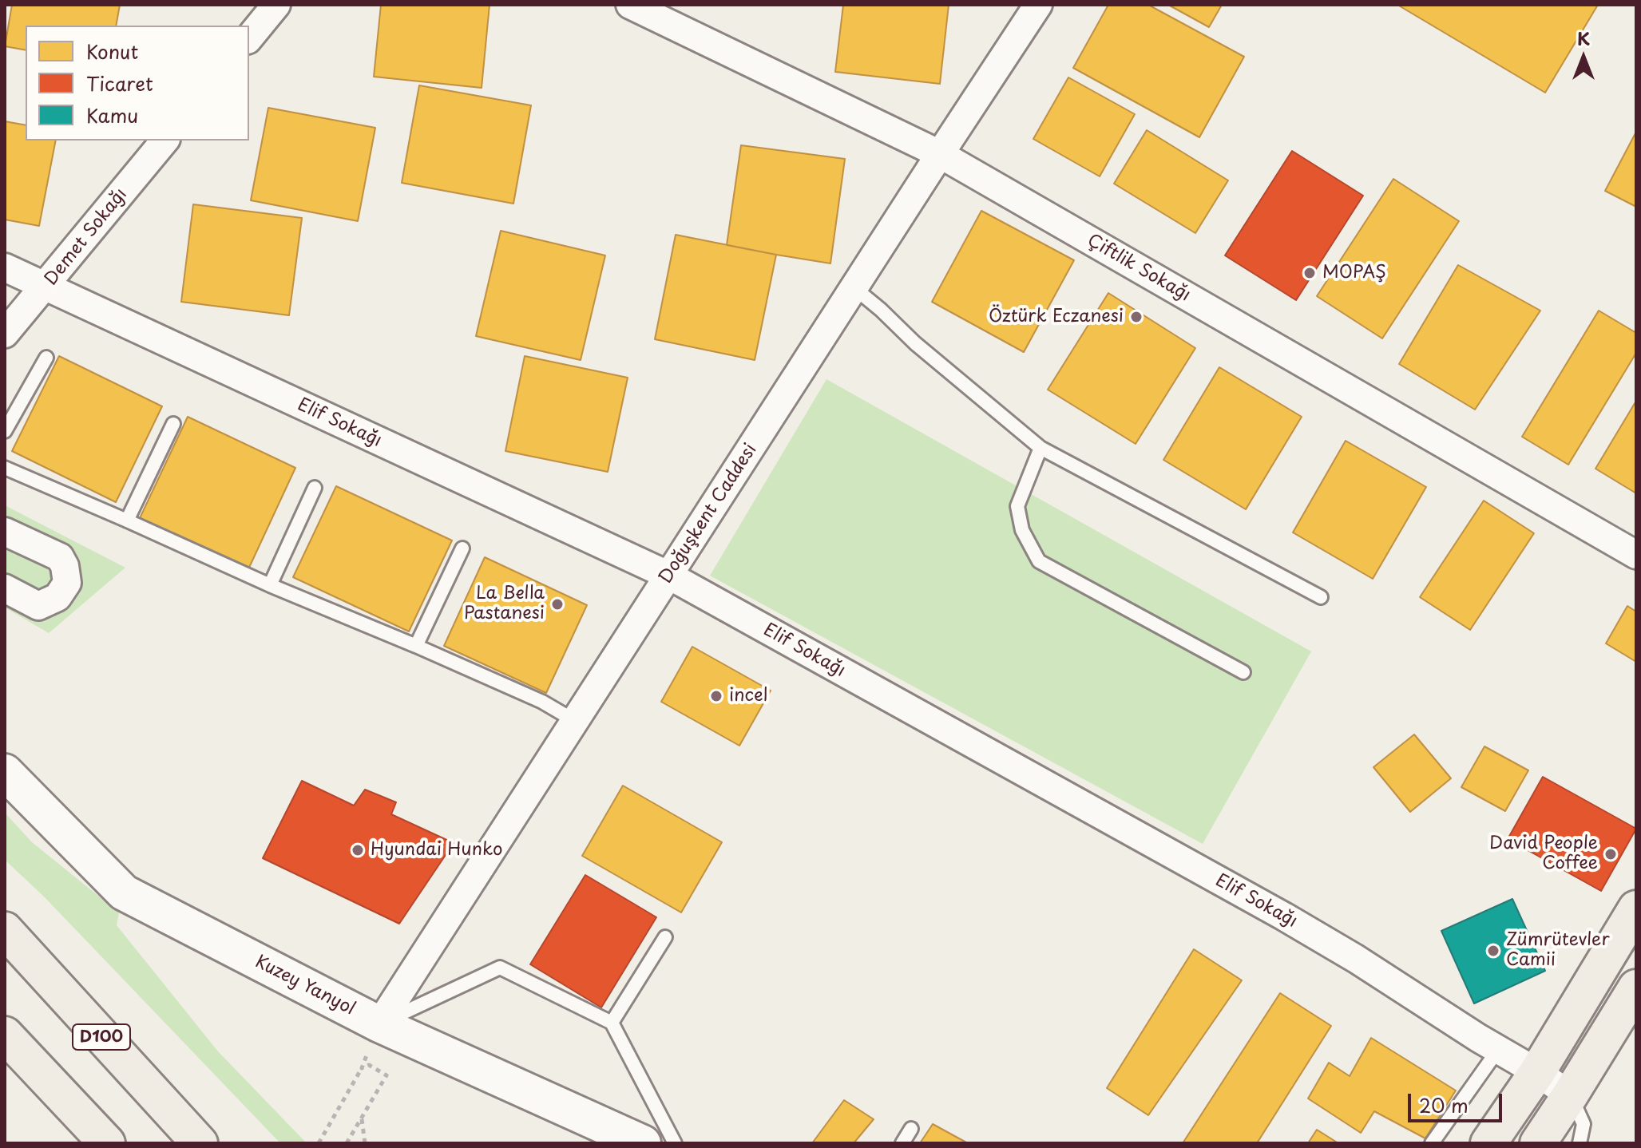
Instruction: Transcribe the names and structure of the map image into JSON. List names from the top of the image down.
{
  "streets": {
    "main road": ["Kuzey Yanyol", "D100"],
    "street": [
      "Demet Sokağı",
      "Çiftlik Sokağı",
      "Elif Sokağı",
      "Doğuşkent Caddesi"
    ]
  },
  "crossings": [
    ["Demet Sokağı", "Elif Sokağı"],
    ["Çiftlik Sokağı", "Doğuşkent Caddesi"],
    ["Elif Sokağı", "Doğuşkent Caddesi"],
    ["Doğuşkent Caddesi", "Kuzey Yanyol"]
  ],
  "places": [
    "MOPAŞ",
    "Öztürk Eczanesi",
    "La Bella Pastanesi",
    "incel",
    "Hyundai Hunko",
    "David People Coffee",
    "Zümrütevler Camii"
  ],
  "legend": ["Konut", "Ticaret", "Kamu"],
  "scale_bar": "20 m",
  "north": "top"
}
